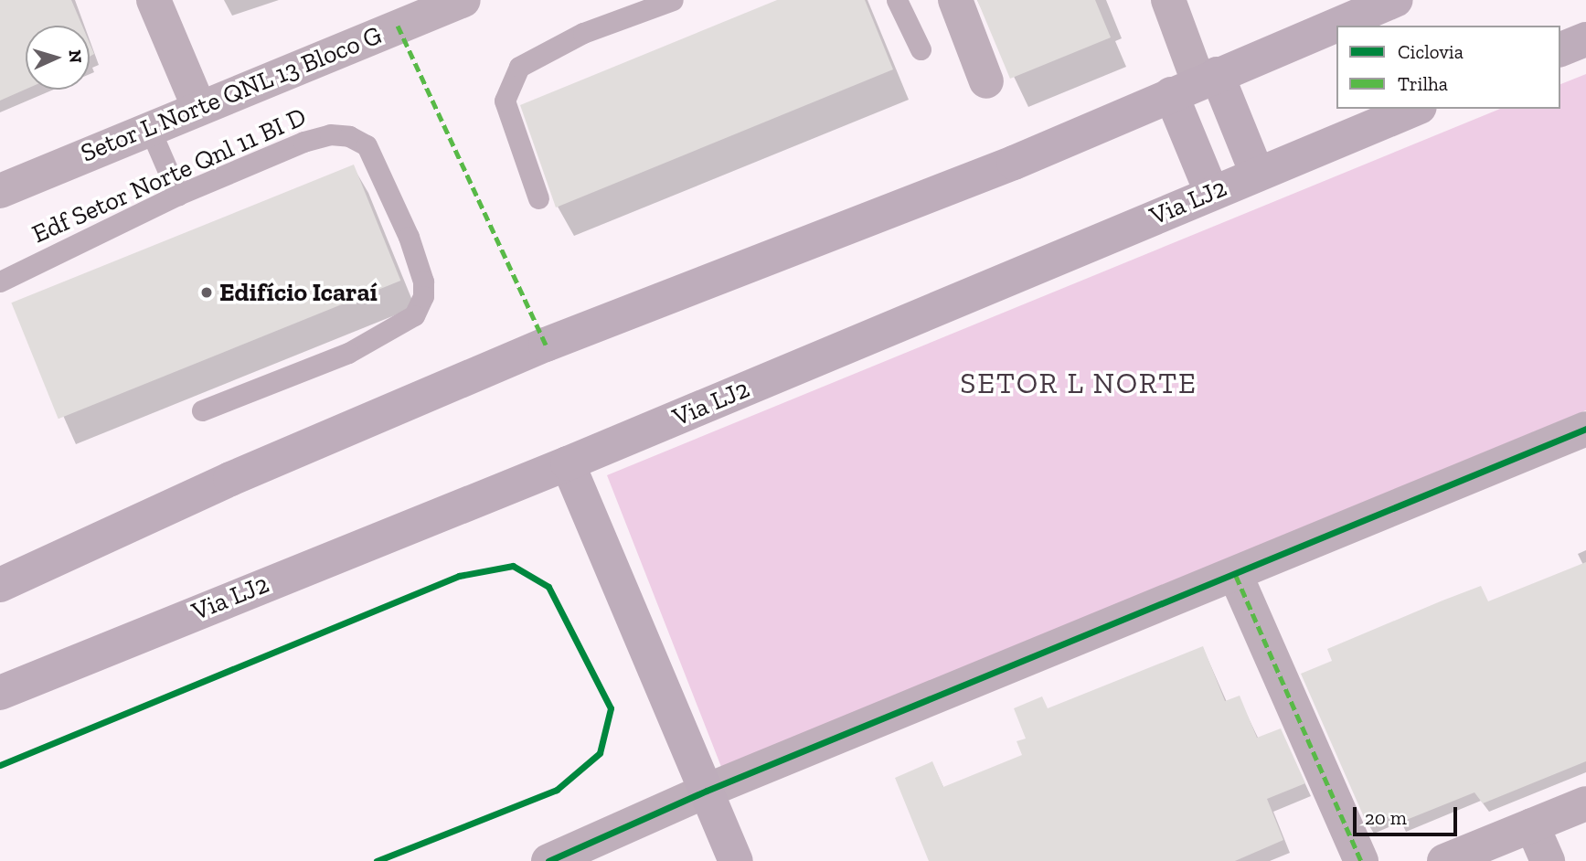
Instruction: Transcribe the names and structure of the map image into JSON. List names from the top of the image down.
{
  "streets": {
    "main road": ["Via LJ2"],
    "street": ["Setor L Norte QNL 13 Bloco G"],
    "lane": ["Edf Setor Norte Qnl 11 BI D"]
  },
  "districts": ["SETOR L NORTE"],
  "places": ["Edifício Icaraí"],
  "legend": ["Ciclovia", "Trilha"],
  "scale_bar": "20 m",
  "north": "right"
}
